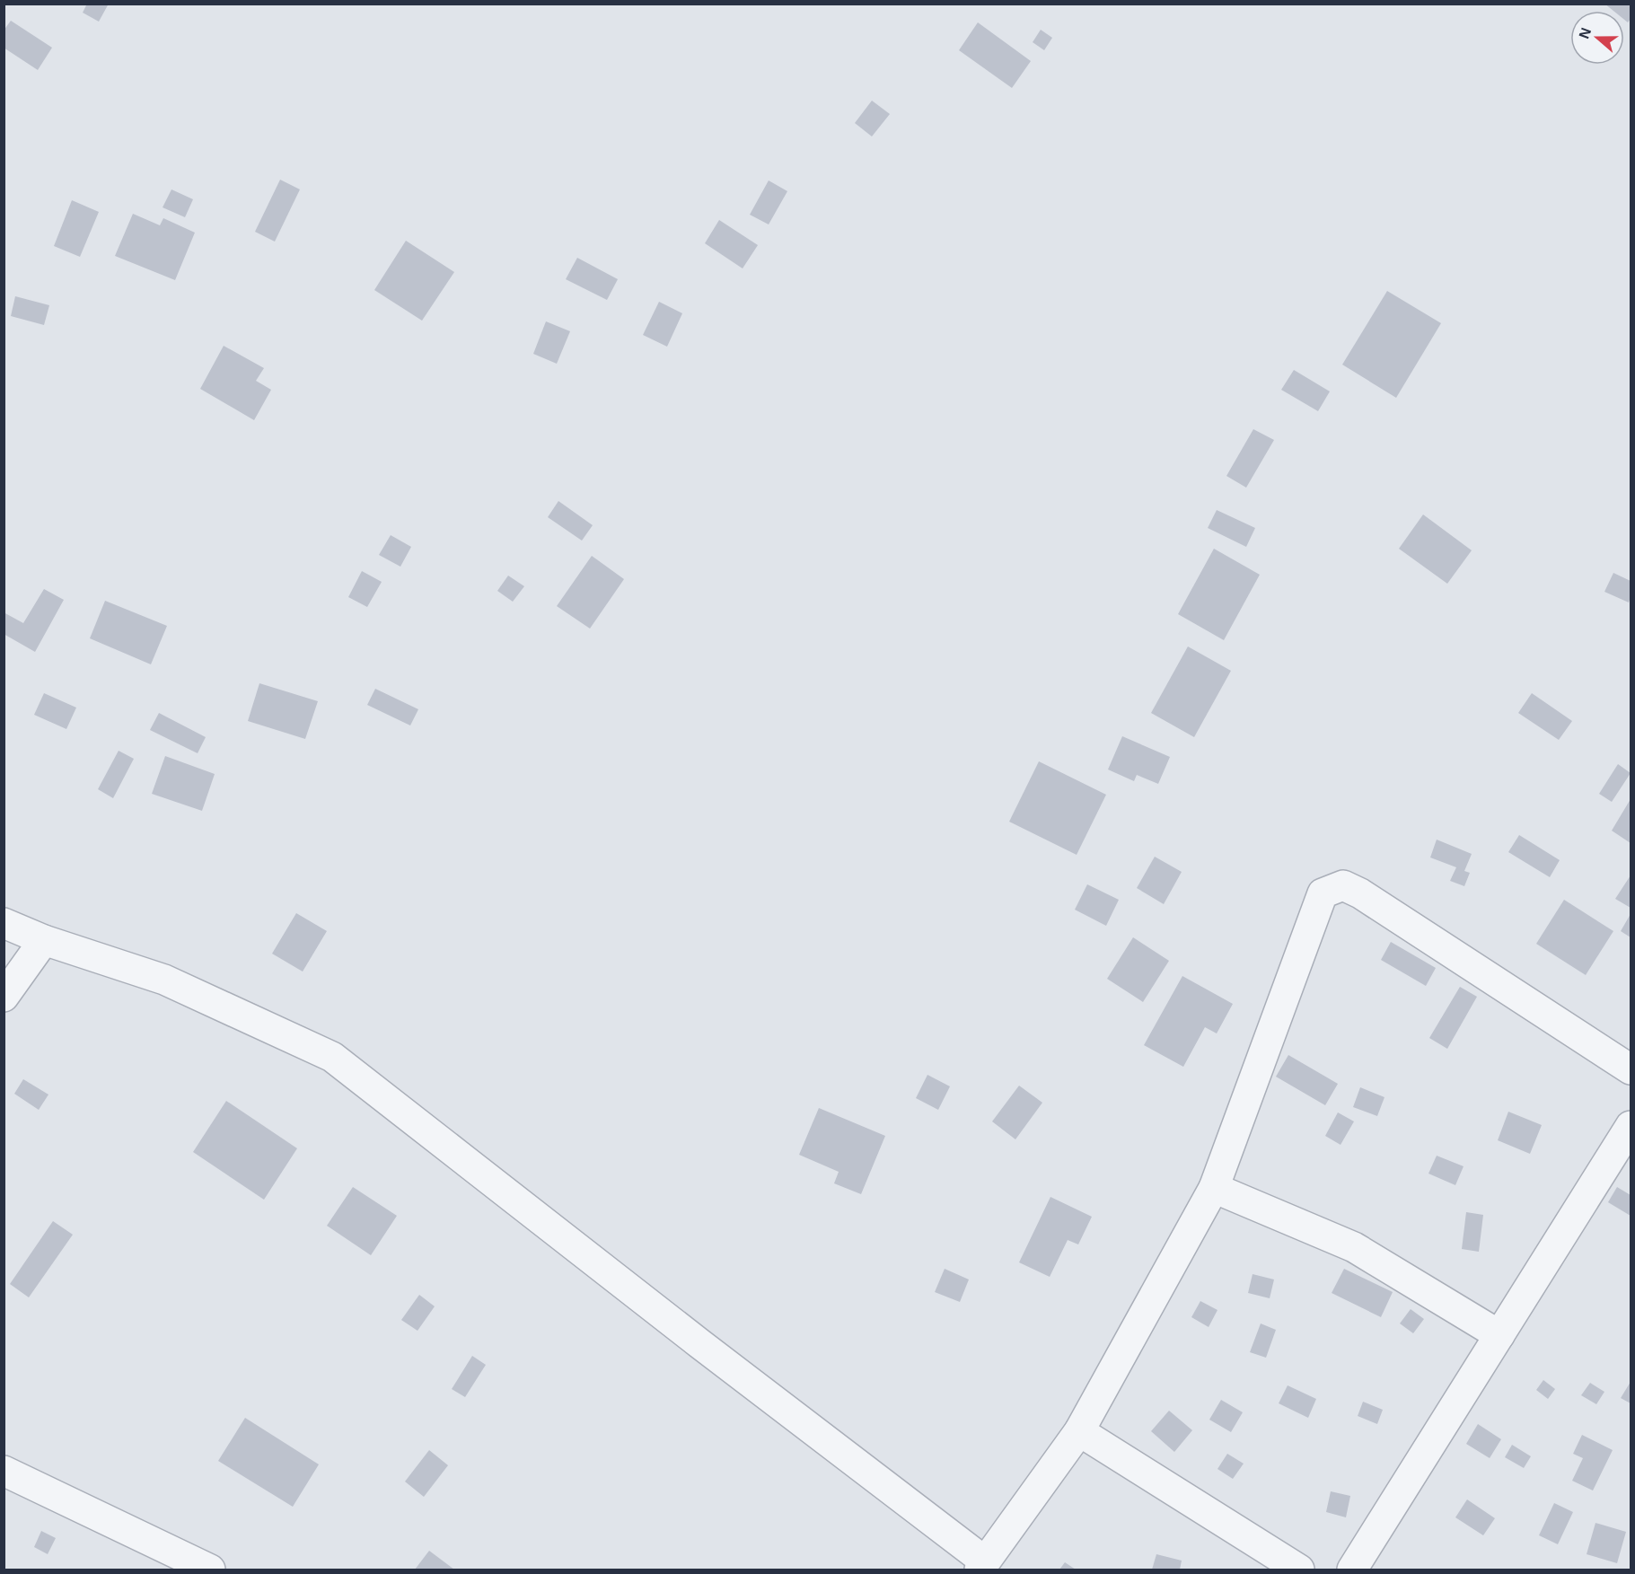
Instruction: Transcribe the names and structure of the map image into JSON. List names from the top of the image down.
{
  "north": "left"
}
